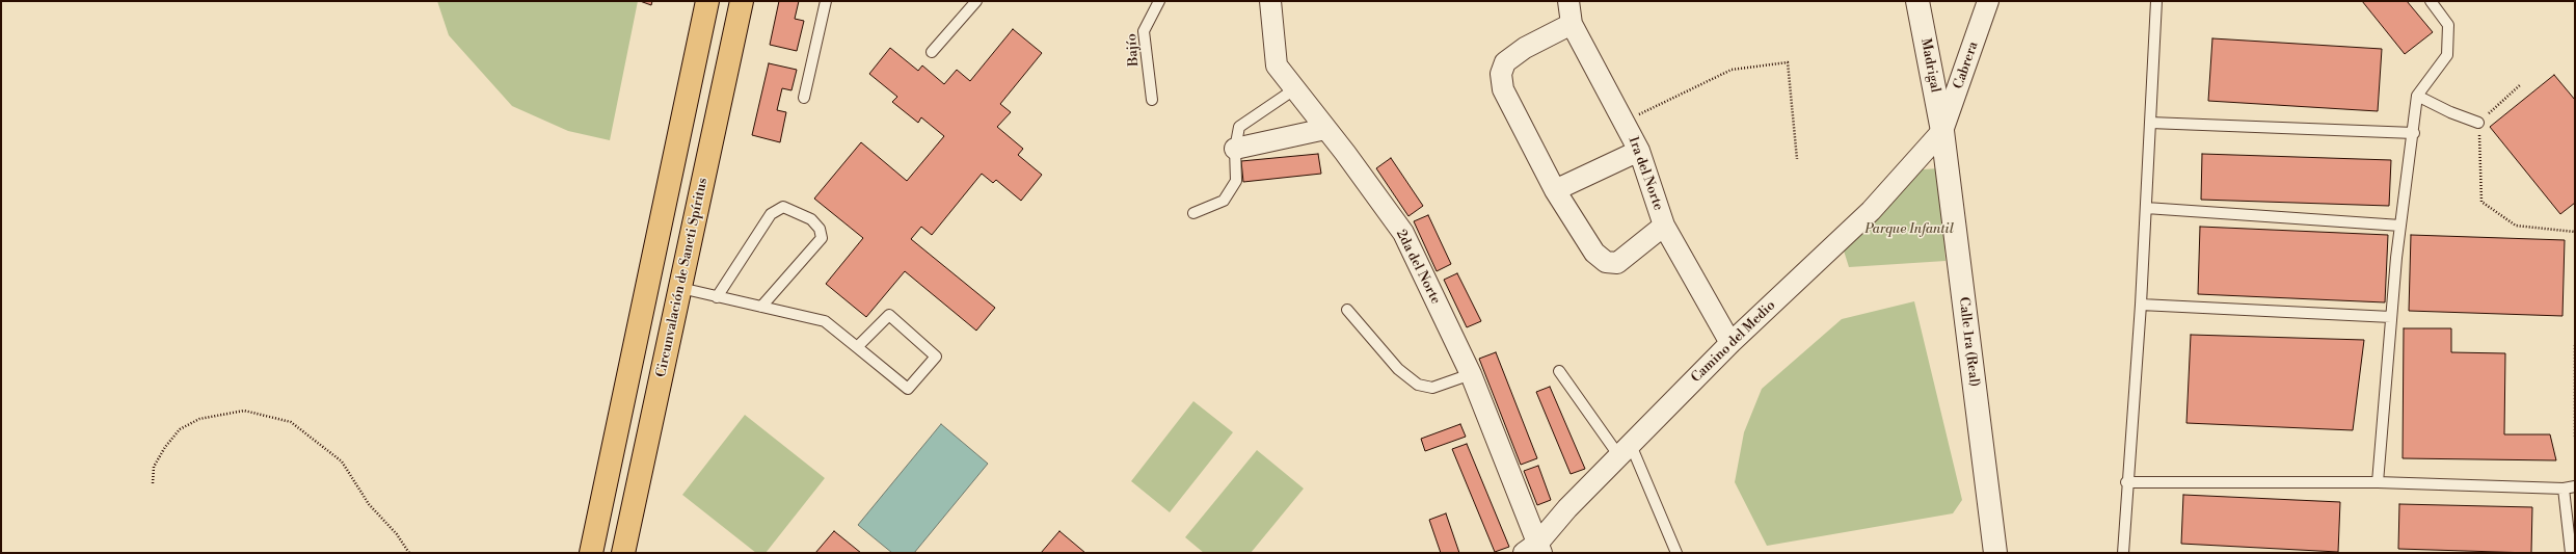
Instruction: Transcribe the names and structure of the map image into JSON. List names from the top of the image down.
{
  "streets": {
    "highway": ["Circunvalación de Sancti Spíritus"],
    "street": [
      "Madrigal",
      "Cabrera",
      "1ra del Norte",
      "2da del Norte",
      "Camino del Medio",
      "Calle 1ra (Real)"
    ],
    "lane": ["Bajío"]
  },
  "crossings": [
    ["Madrigal", "Cabrera"],
    ["Madrigal", "Camino del Medio"],
    ["Madrigal", "Calle 1ra (Real)"],
    ["Cabrera", "Camino del Medio"],
    ["Cabrera", "Calle 1ra (Real)"],
    ["1ra del Norte", "Camino del Medio"],
    ["2da del Norte", "Camino del Medio"],
    ["Camino del Medio", "Calle 1ra (Real)"]
  ],
  "parks": ["Parque Infantil"]
}
